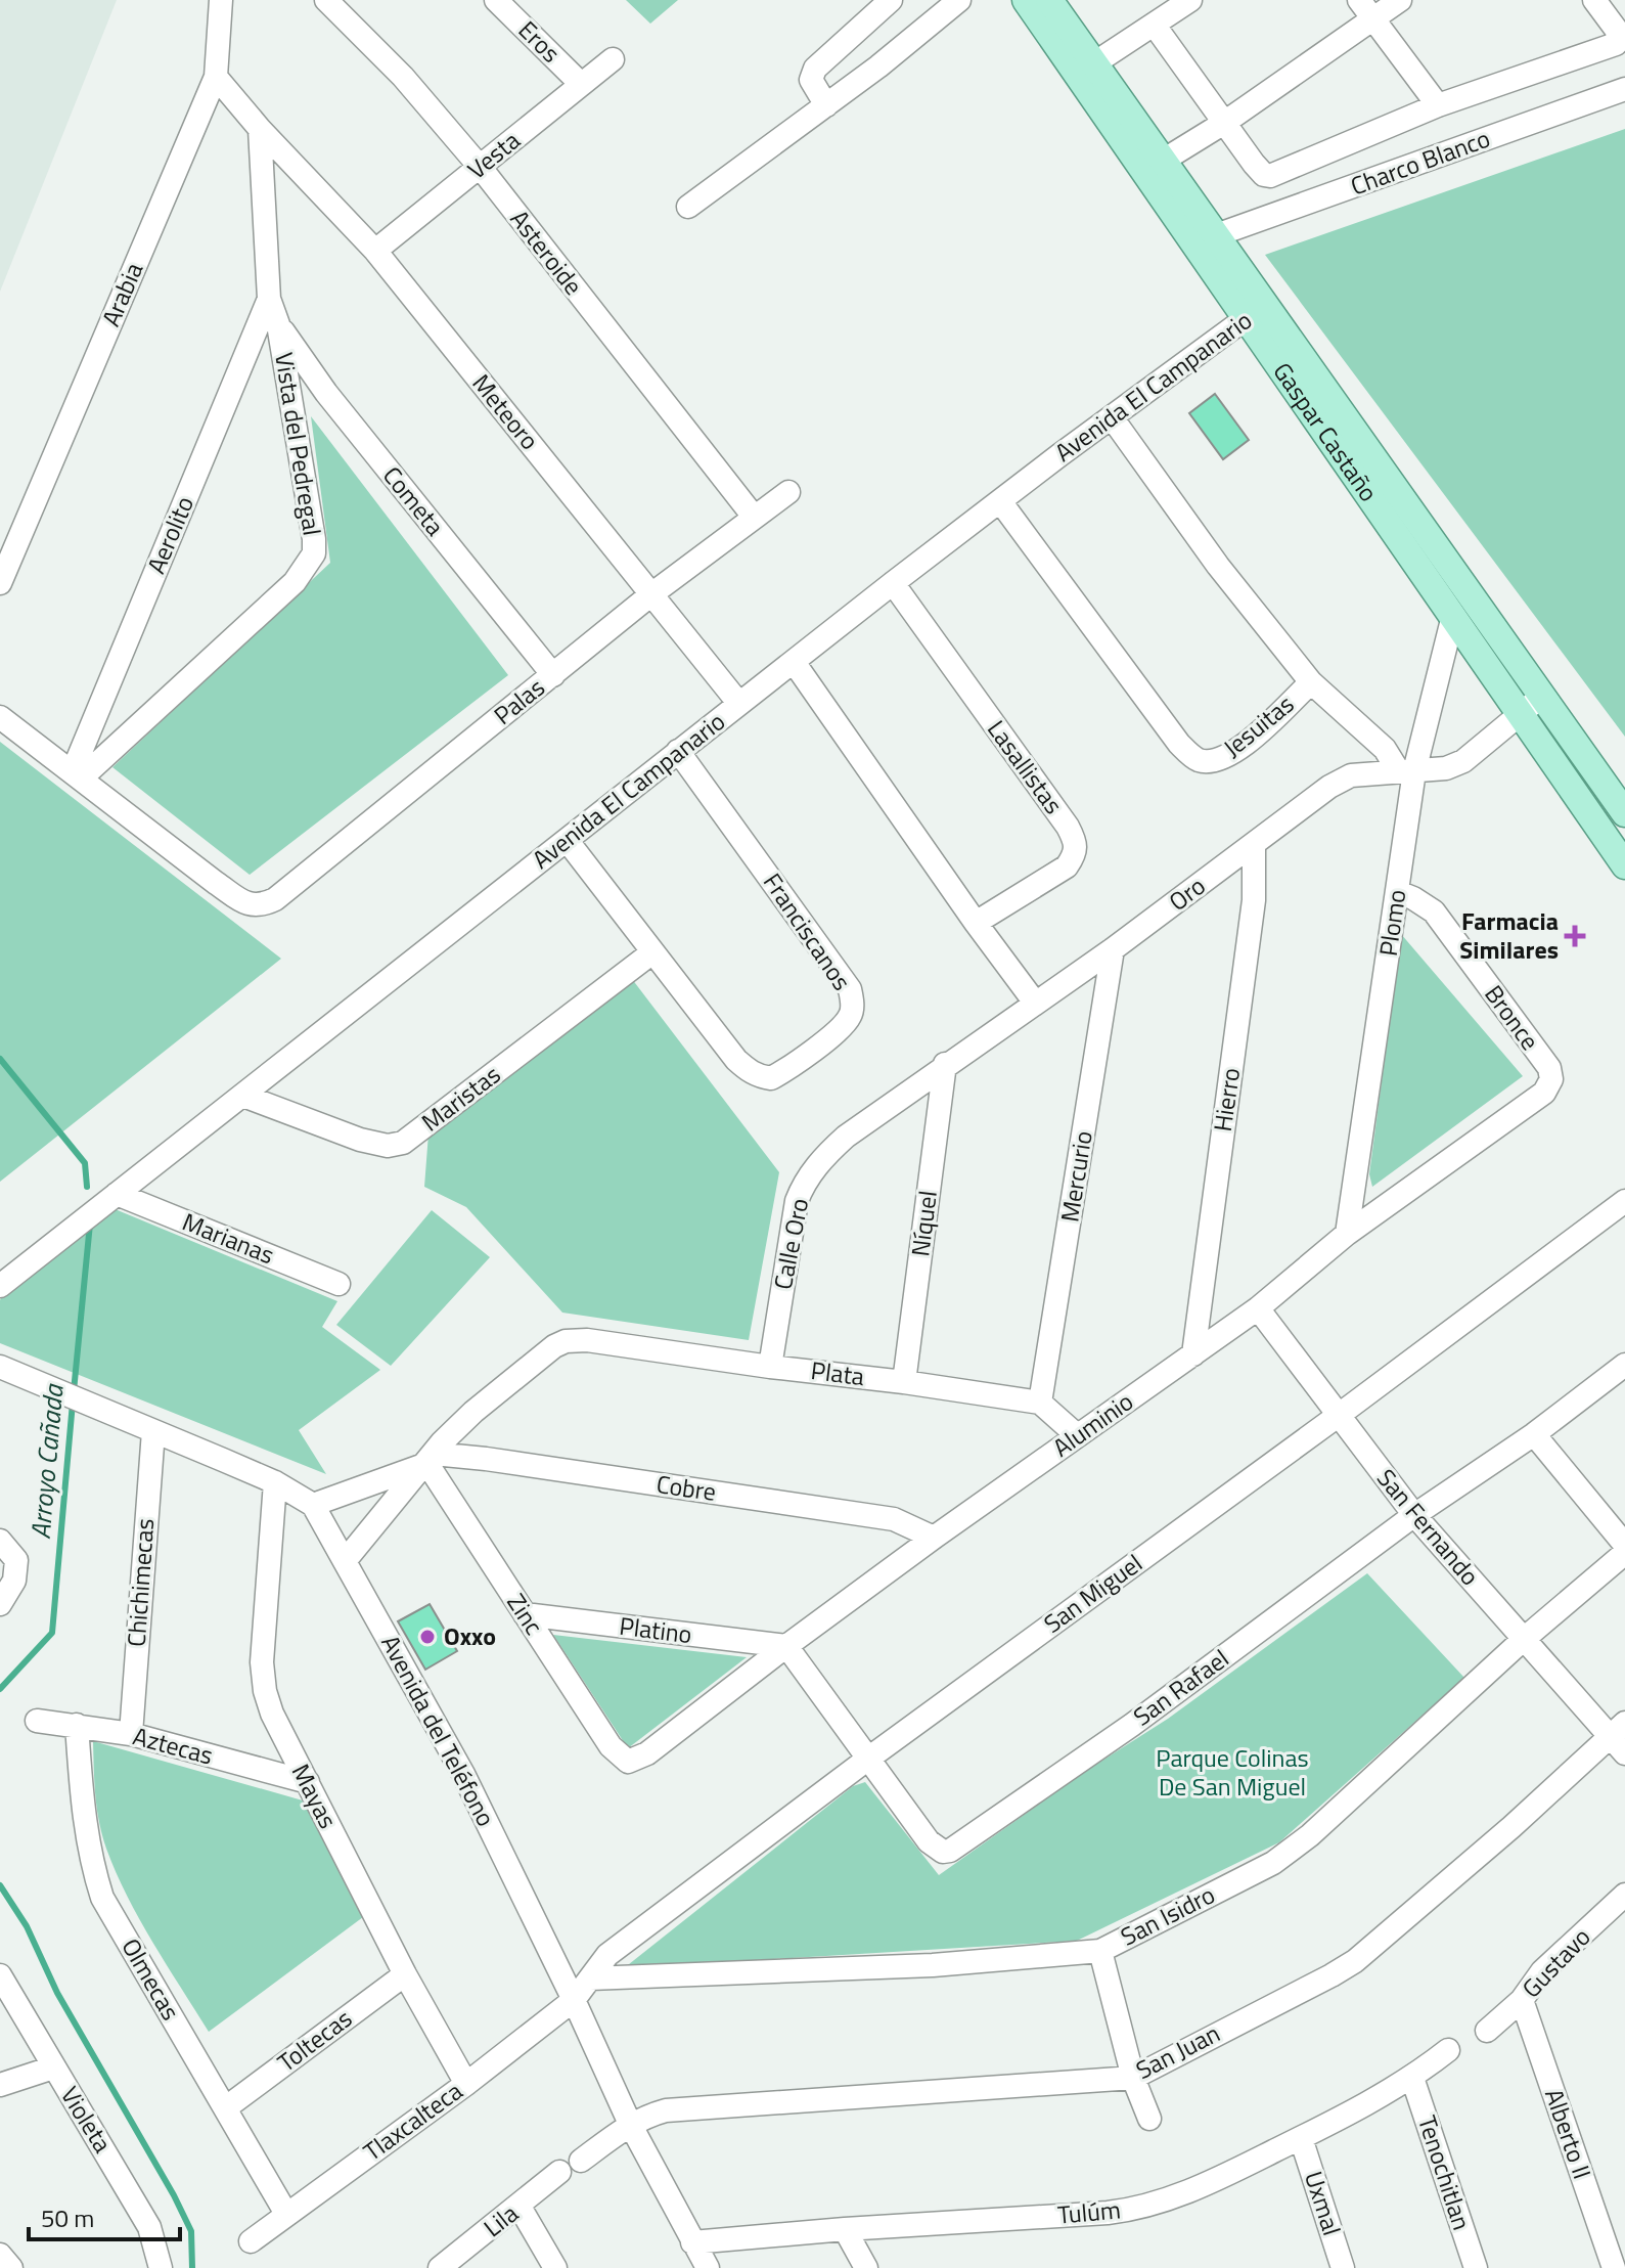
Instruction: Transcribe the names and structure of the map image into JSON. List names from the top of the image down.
{
  "streets": {
    "main road": ["Gaspar Castaño"],
    "street": [
      "Eros",
      "Vesta",
      "Charco Blanco",
      "Asteroide",
      "Arabia",
      "Avenida El Campanario",
      "Meteoro",
      "Vista del Pedregal",
      "Cometa",
      "Aerolito",
      "Palas",
      "Jesuitas",
      "Lasallistas",
      "Oro",
      "Plomo",
      "Franciscanos",
      "Bronce",
      "Maristas",
      "Hierro",
      "Mercurio",
      "Níquel",
      "Marianas",
      "Calle Oro",
      "Plata",
      "Aluminio",
      "Cobre",
      "San Fernando",
      "Chichimecas",
      "San Miguel",
      "Zinc",
      "Platino",
      "San Rafael",
      "Avenida del Teléfono",
      "Aztecas",
      "Mayas",
      "San Isidro",
      "Gustavo",
      "Olmecas",
      "Toltecas",
      "San Juan",
      "Violeta",
      "Tlaxcalteca",
      "Alberto II",
      "Tenochitlan",
      "Uxmal",
      "Tulúm",
      "Lila"
    ]
  },
  "crossings": [
    ["Eros", "Vesta"],
    ["Vesta", "Asteroide"],
    ["Vesta", "Meteoro"],
    ["Charco Blanco", "Gaspar Castaño"],
    ["Asteroide", "Palas"],
    ["Avenida El Campanario", "Meteoro"],
    ["Avenida El Campanario", "Gaspar Castaño"],
    ["Avenida El Campanario", "Jesuitas"],
    ["Avenida El Campanario", "Lasallistas"],
    ["Avenida El Campanario", "Franciscanos"],
    ["Avenida El Campanario", "Maristas"],
    ["Avenida El Campanario", "Marianas"],
    ["Meteoro", "Vista del Pedregal"],
    ["Meteoro", "Palas"],
    ["Gaspar Castaño", "Oro"],
    ["Gaspar Castaño", "Plomo"],
    ["Vista del Pedregal", "Cometa"],
    ["Vista del Pedregal", "Aerolito"],
    ["Vista del Pedregal", "Palas"],
    ["Cometa", "Palas"],
    ["Aerolito", "Palas"],
    ["Oro", "Plomo"],
    ["Oro", "Hierro"],
    ["Oro", "Mercurio"],
    ["Oro", "Níquel"],
    ["Oro", "Calle Oro"],
    ["Plomo", "Bronce"],
    ["Plomo", "Aluminio"],
    ["Franciscanos", "Maristas"],
    ["Bronce", "Aluminio"],
    ["Hierro", "Aluminio"],
    ["Mercurio", "Plata"],
    ["Níquel", "Plata"],
    ["Calle Oro", "Plata"],
    ["Plata", "Cobre"],
    ["Aluminio", "Cobre"],
    ["Aluminio", "San Fernando"],
    ["Aluminio", "Zinc"],
    ["Aluminio", "Platino"],
    ["Aluminio", "San Rafael"],
    ["Cobre", "Zinc"],
    ["Cobre", "Avenida del Teléfono"],
    ["San Fernando", "San Miguel"],
    ["San Fernando", "San Rafael"],
    ["San Fernando", "San Isidro"],
    ["San Fernando", "San Juan"],
    ["Chichimecas", "Avenida del Teléfono"],
    ["Chichimecas", "Aztecas"],
    ["San Miguel", "San Rafael"],
    ["San Miguel", "Avenida del Teléfono"],
    ["San Miguel", "San Isidro"],
    ["San Miguel", "Tlaxcalteca"],
    ["Zinc", "Platino"],
    ["Platino", "San Rafael"],
    ["Avenida del Teléfono", "Mayas"],
    ["Avenida del Teléfono", "San Juan"],
    ["Avenida del Teléfono", "Tlaxcalteca"],
    ["Avenida del Teléfono", "Tulúm"],
    ["Aztecas", "Mayas"],
    ["Aztecas", "Olmecas"],
    ["Mayas", "Toltecas"],
    ["Mayas", "Tlaxcalteca"],
    ["Gustavo", "Alberto II"],
    ["Olmecas", "Toltecas"],
    ["Olmecas", "Tlaxcalteca"],
    ["Tenochitlan", "Tulúm"],
    ["Uxmal", "Tulúm"]
  ],
  "water": ["Arroyo Cañada"],
  "parks": ["Parque Colinas De San Miguel"],
  "places": {
    "health": ["Farmacia Similares"],
    "other": ["Oxxo"]
  },
  "scale_bar": "50 m"
}
